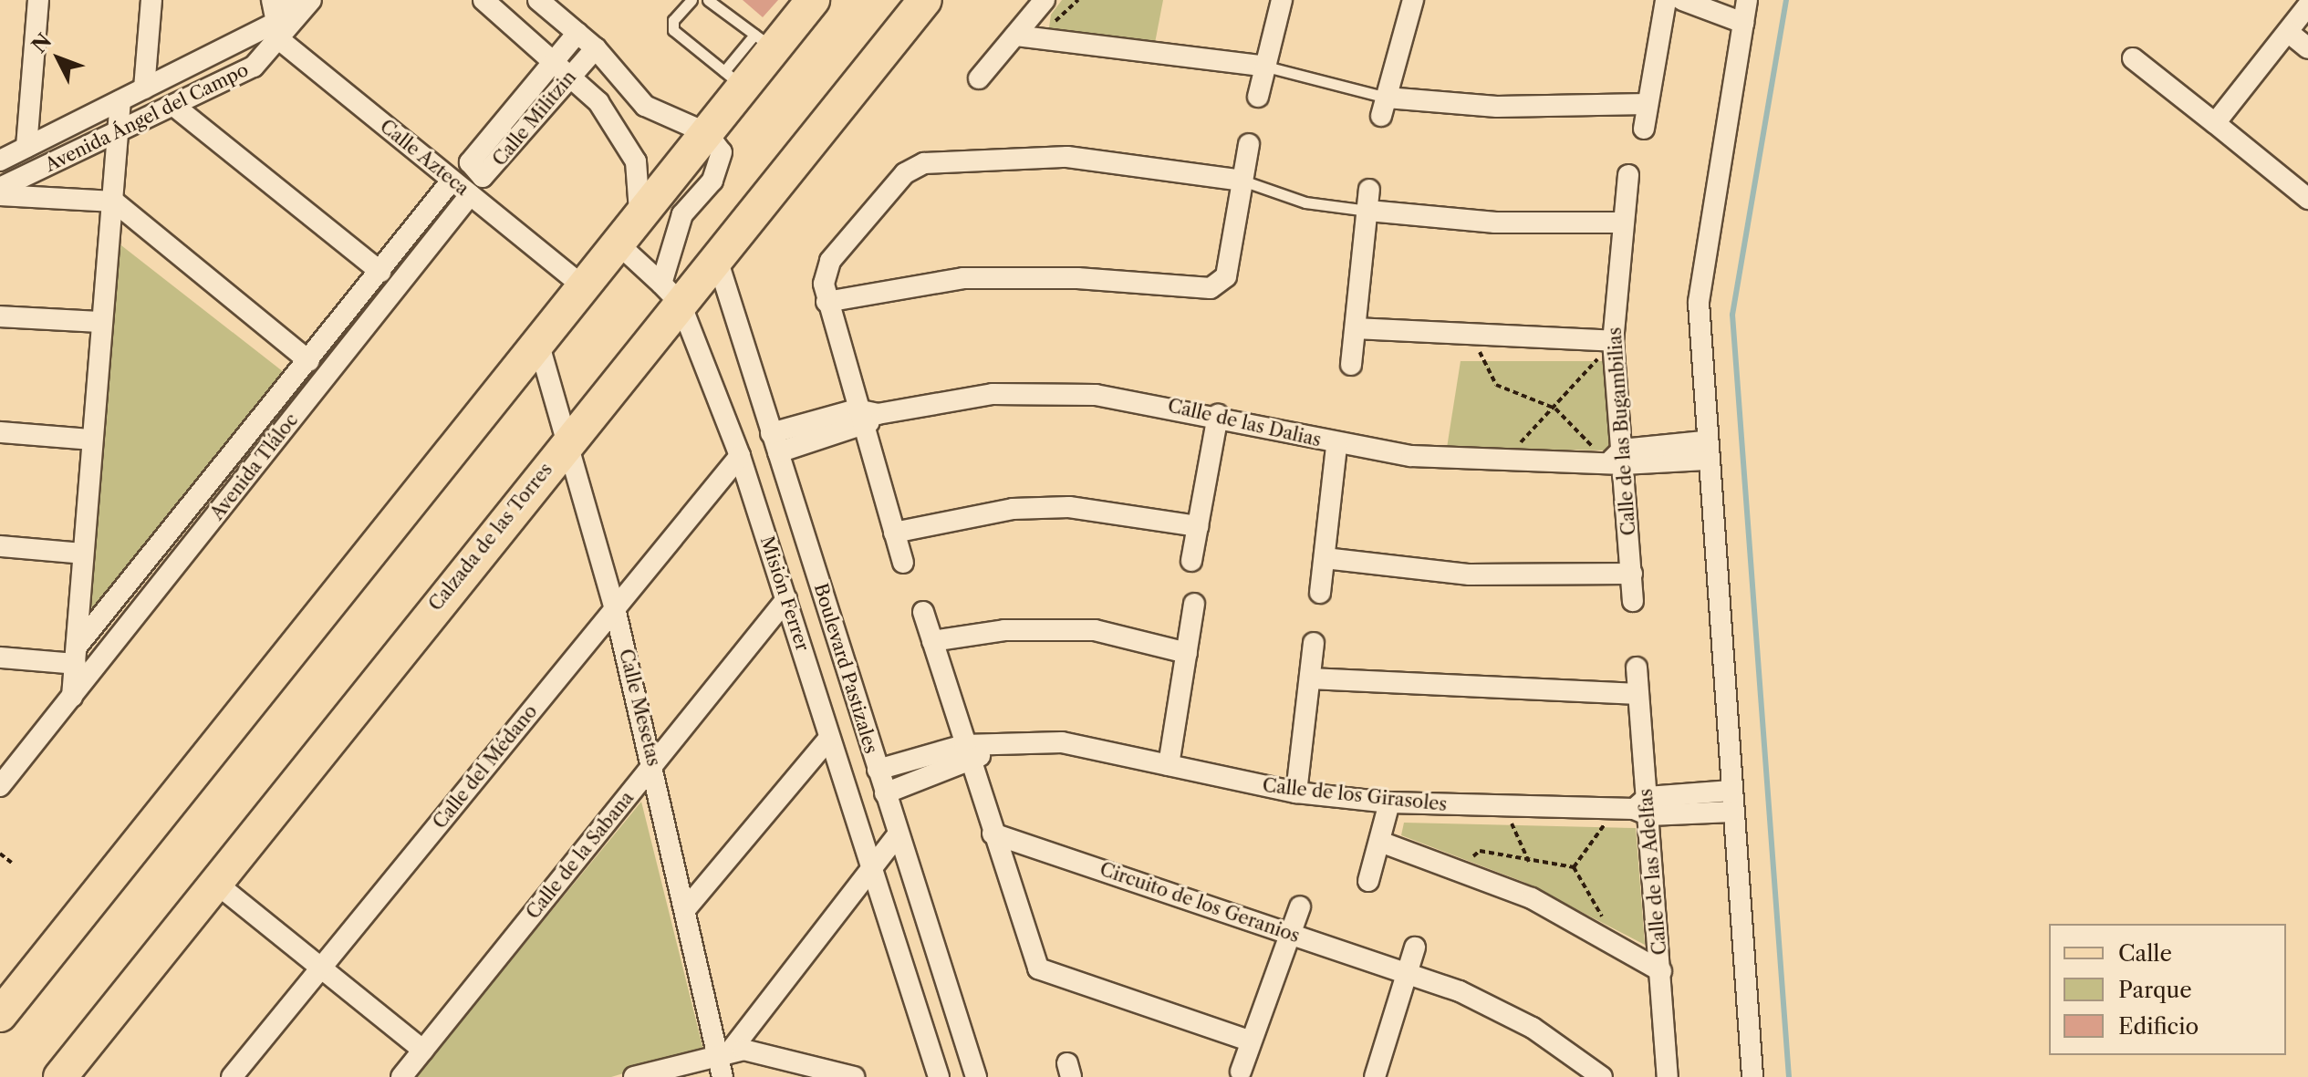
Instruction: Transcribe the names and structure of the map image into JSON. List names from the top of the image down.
{
  "streets": {
    "main road": ["Calzada de las Torres"],
    "street": [
      "Avenida Ángel del Campo",
      "Calle Militzin",
      "Calle Azteca",
      "Calle de las Dalias",
      "Calle de las Bugambilias",
      "Avenida Tláloc",
      "Misión Ferrer",
      "Boulevard Pastizales",
      "Calle Mesetas",
      "Calle del Médano",
      "Calle de los Girasoles",
      "Calle de la Sabana",
      "Calle de las Adelfas",
      "Circuito de los Geranios"
    ]
  },
  "crossings": [
    ["Avenida Ángel del Campo", "Calle Azteca"],
    ["Calle Azteca", "Avenida Tláloc"],
    ["Calle de las Dalias", "Calle de las Bugambilias"],
    ["Calle de las Dalias", "Boulevard Pastizales"],
    ["Calzada de las Torres", "Misión Ferrer"],
    ["Calzada de las Torres", "Boulevard Pastizales"],
    ["Calzada de las Torres", "Calle Mesetas"],
    ["Misión Ferrer", "Calle del Médano"],
    ["Misión Ferrer", "Calle de la Sabana"],
    ["Boulevard Pastizales", "Calle de los Girasoles"],
    ["Calle Mesetas", "Calle del Médano"],
    ["Calle Mesetas", "Calle de la Sabana"],
    ["Calle de los Girasoles", "Calle de las Adelfas"]
  ],
  "legend": ["Calle", "Parque", "Edificio"],
  "north": "top left"
}
